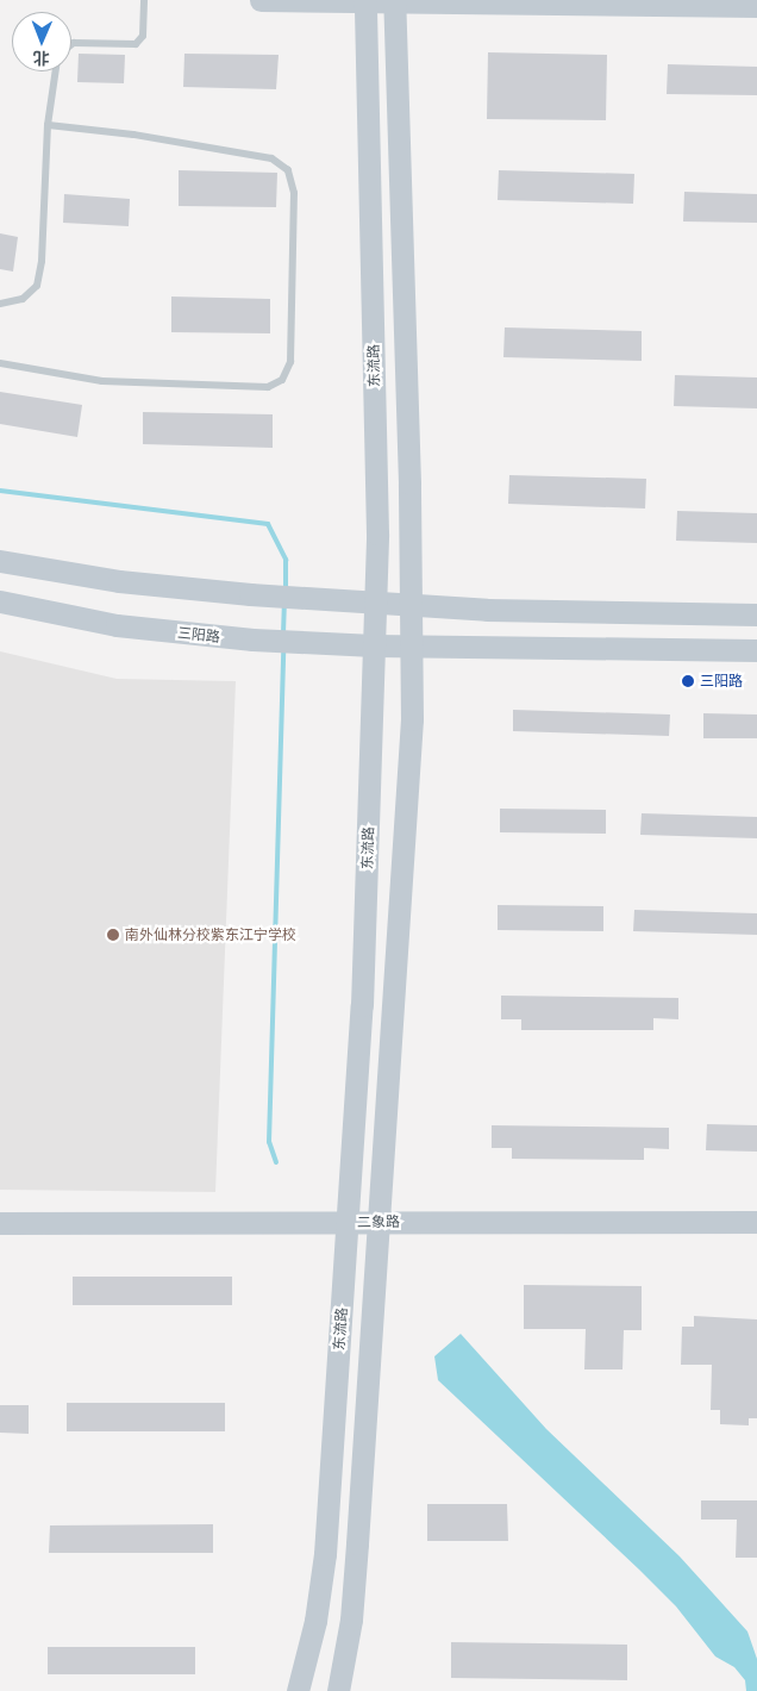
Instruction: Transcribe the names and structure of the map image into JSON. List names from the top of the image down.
{
  "streets": {
    "main road": ["东流路", "三阳路", "二象路"]
  },
  "crossings": [
    ["东流路", "三阳路"],
    ["东流路", "二象路"]
  ],
  "places": ["三阳路", "南外仙林分校紫东江宁学校"],
  "north": "bottom"
}
